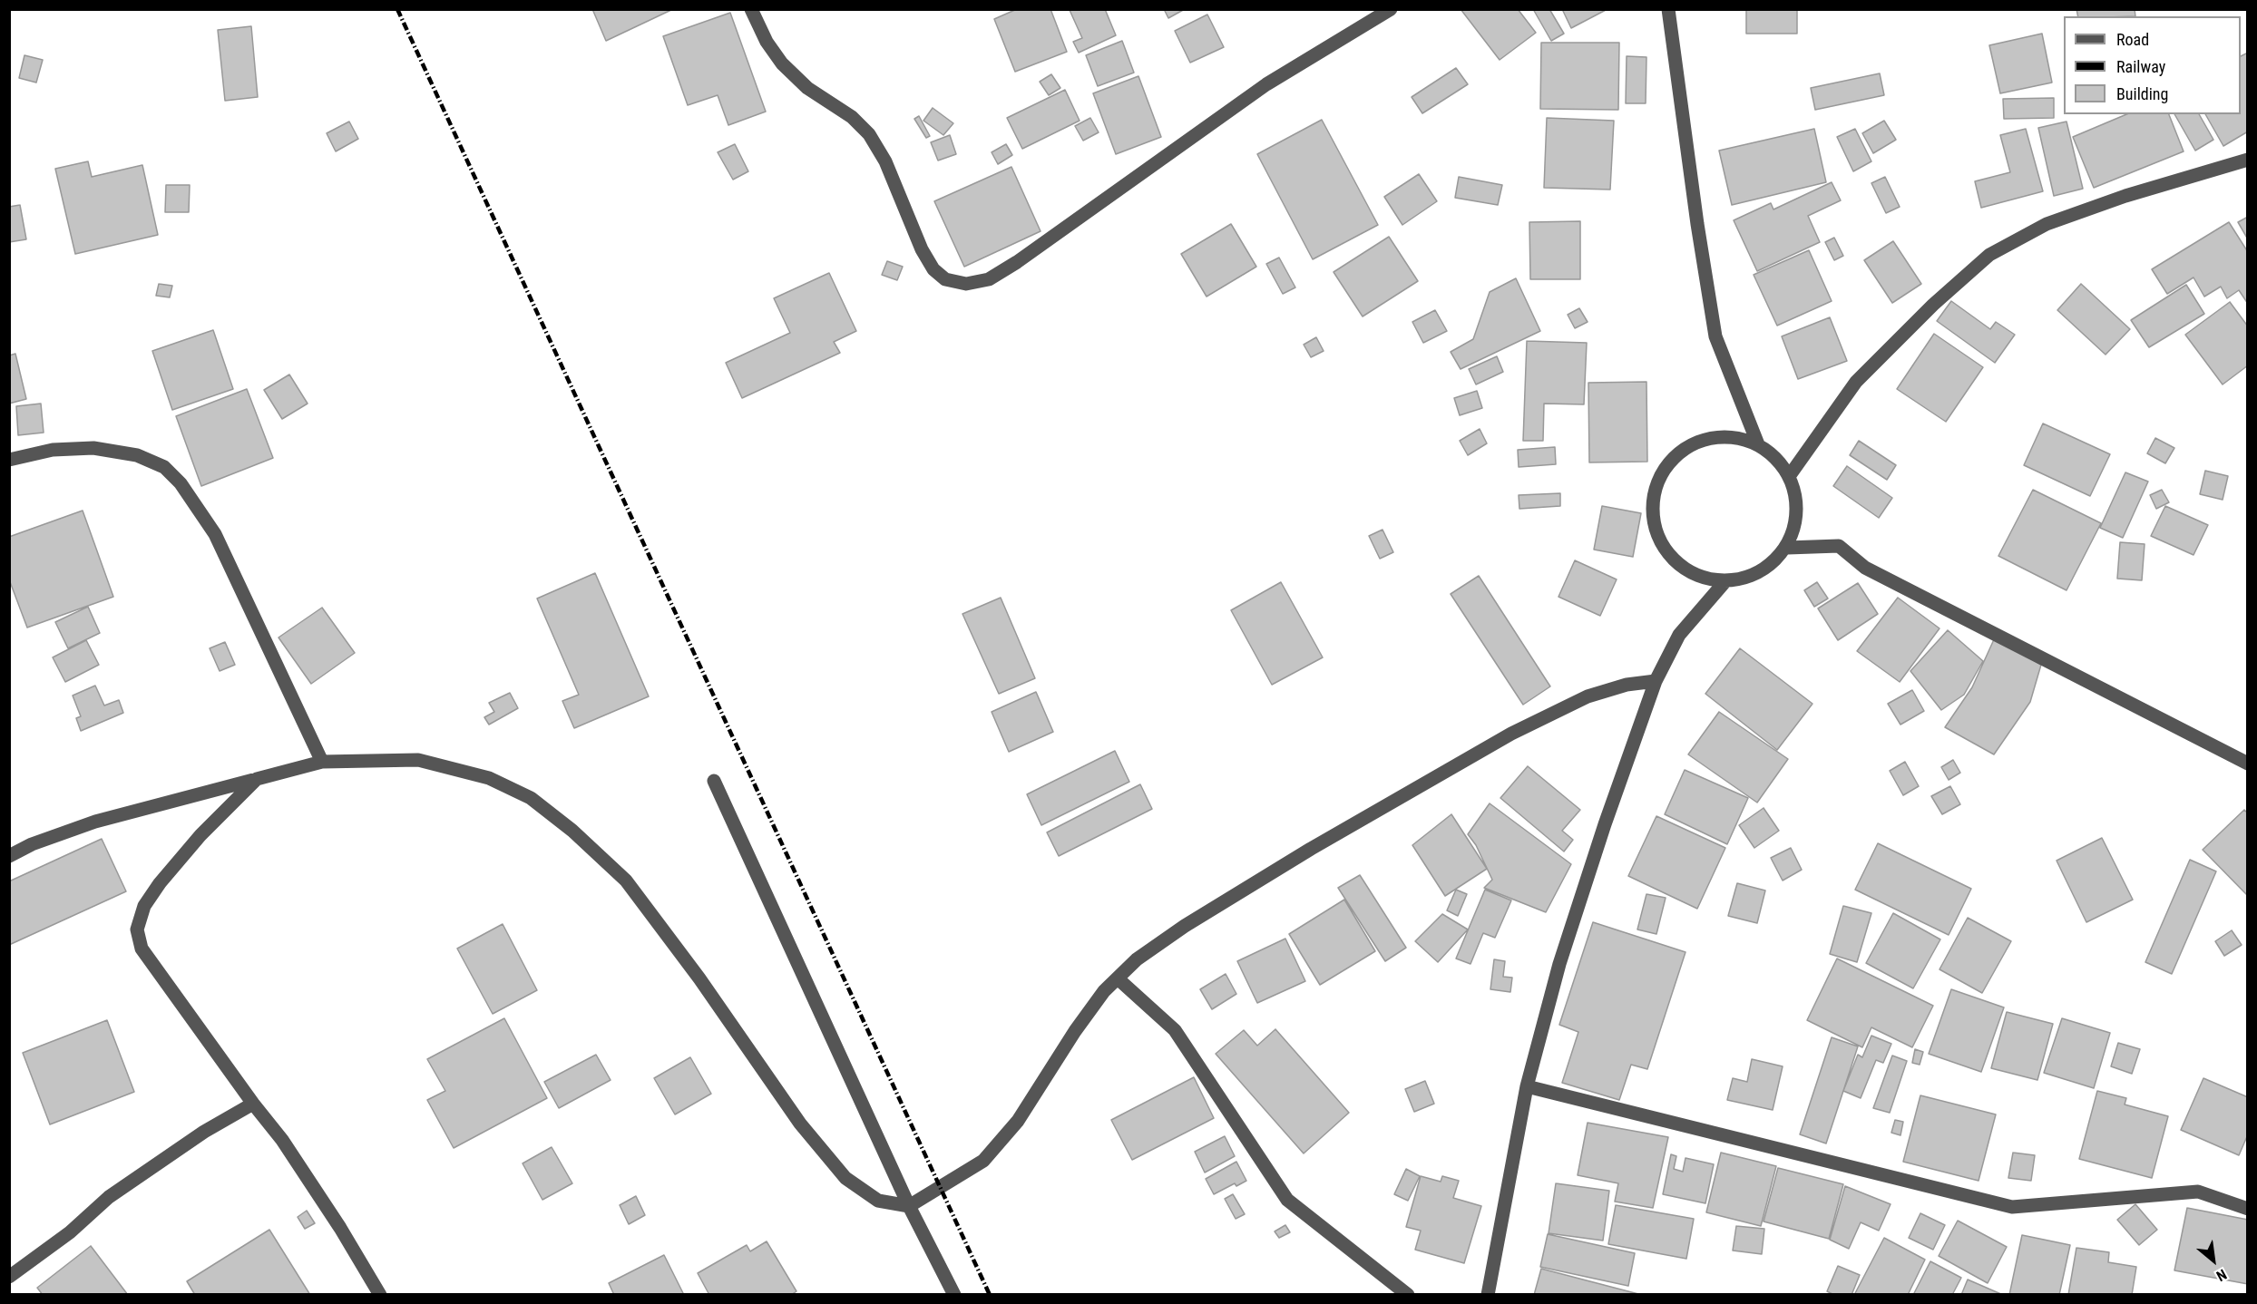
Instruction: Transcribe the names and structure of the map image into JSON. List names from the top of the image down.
{
  "legend": ["Road", "Railway", "Building"],
  "north": "bottom right"
}
